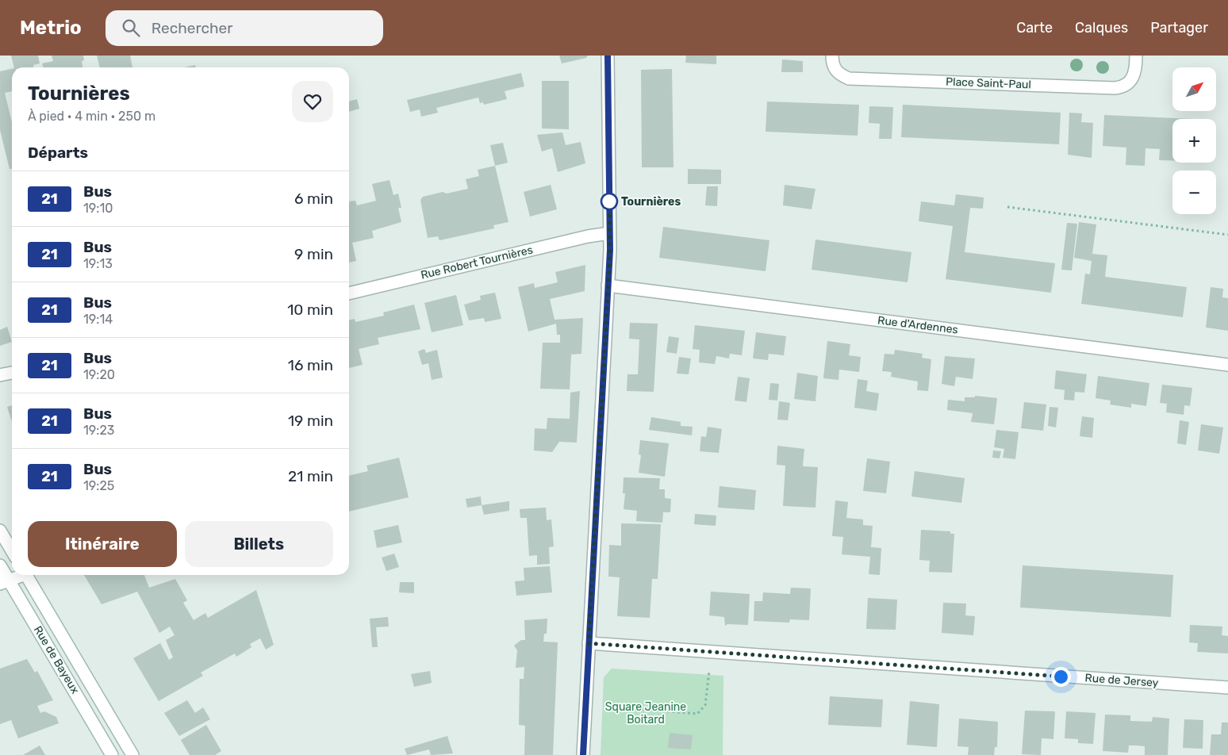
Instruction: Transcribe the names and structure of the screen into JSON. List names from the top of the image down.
{
  "streets": {
    "street": [
      "Place Saint-Paul",
      "Rue Robert Tournières",
      "Rue d'Ardennes",
      "Rue de Bayeux",
      "Rue de Jersey"
    ]
  },
  "parks": ["Square Jeanine Boitard"],
  "places": ["Tournières"],
  "lines": ["bus line 21"],
  "north": "top right",
  "page": {
    "header": "Metrio",
    "search": "Rechercher",
    "nav": ["Carte", "Calques", "Partager"],
    "map_buttons": ["+", "−"],
    "heading": [
      ["Tournières", "À pied · 4 min · 250 m"],
      "Départs"
    ],
    "list": [
      {
        "mark": "21",
        "name": "Bus",
        "note": "19:10",
        "value": "6 min"
      },
      {
        "mark": "21",
        "name": "Bus",
        "note": "19:13",
        "value": "9 min"
      },
      {
        "mark": "21",
        "name": "Bus",
        "note": "19:14",
        "value": "10 min"
      },
      {
        "mark": "21",
        "name": "Bus",
        "note": "19:20",
        "value": "16 min"
      },
      {
        "mark": "21",
        "name": "Bus",
        "note": "19:23",
        "value": "19 min"
      },
      {
        "mark": "21",
        "name": "Bus",
        "note": "19:25",
        "value": "21 min"
      }
    ],
    "buttons": ["Itinéraire", "Billets"]
  }
}
